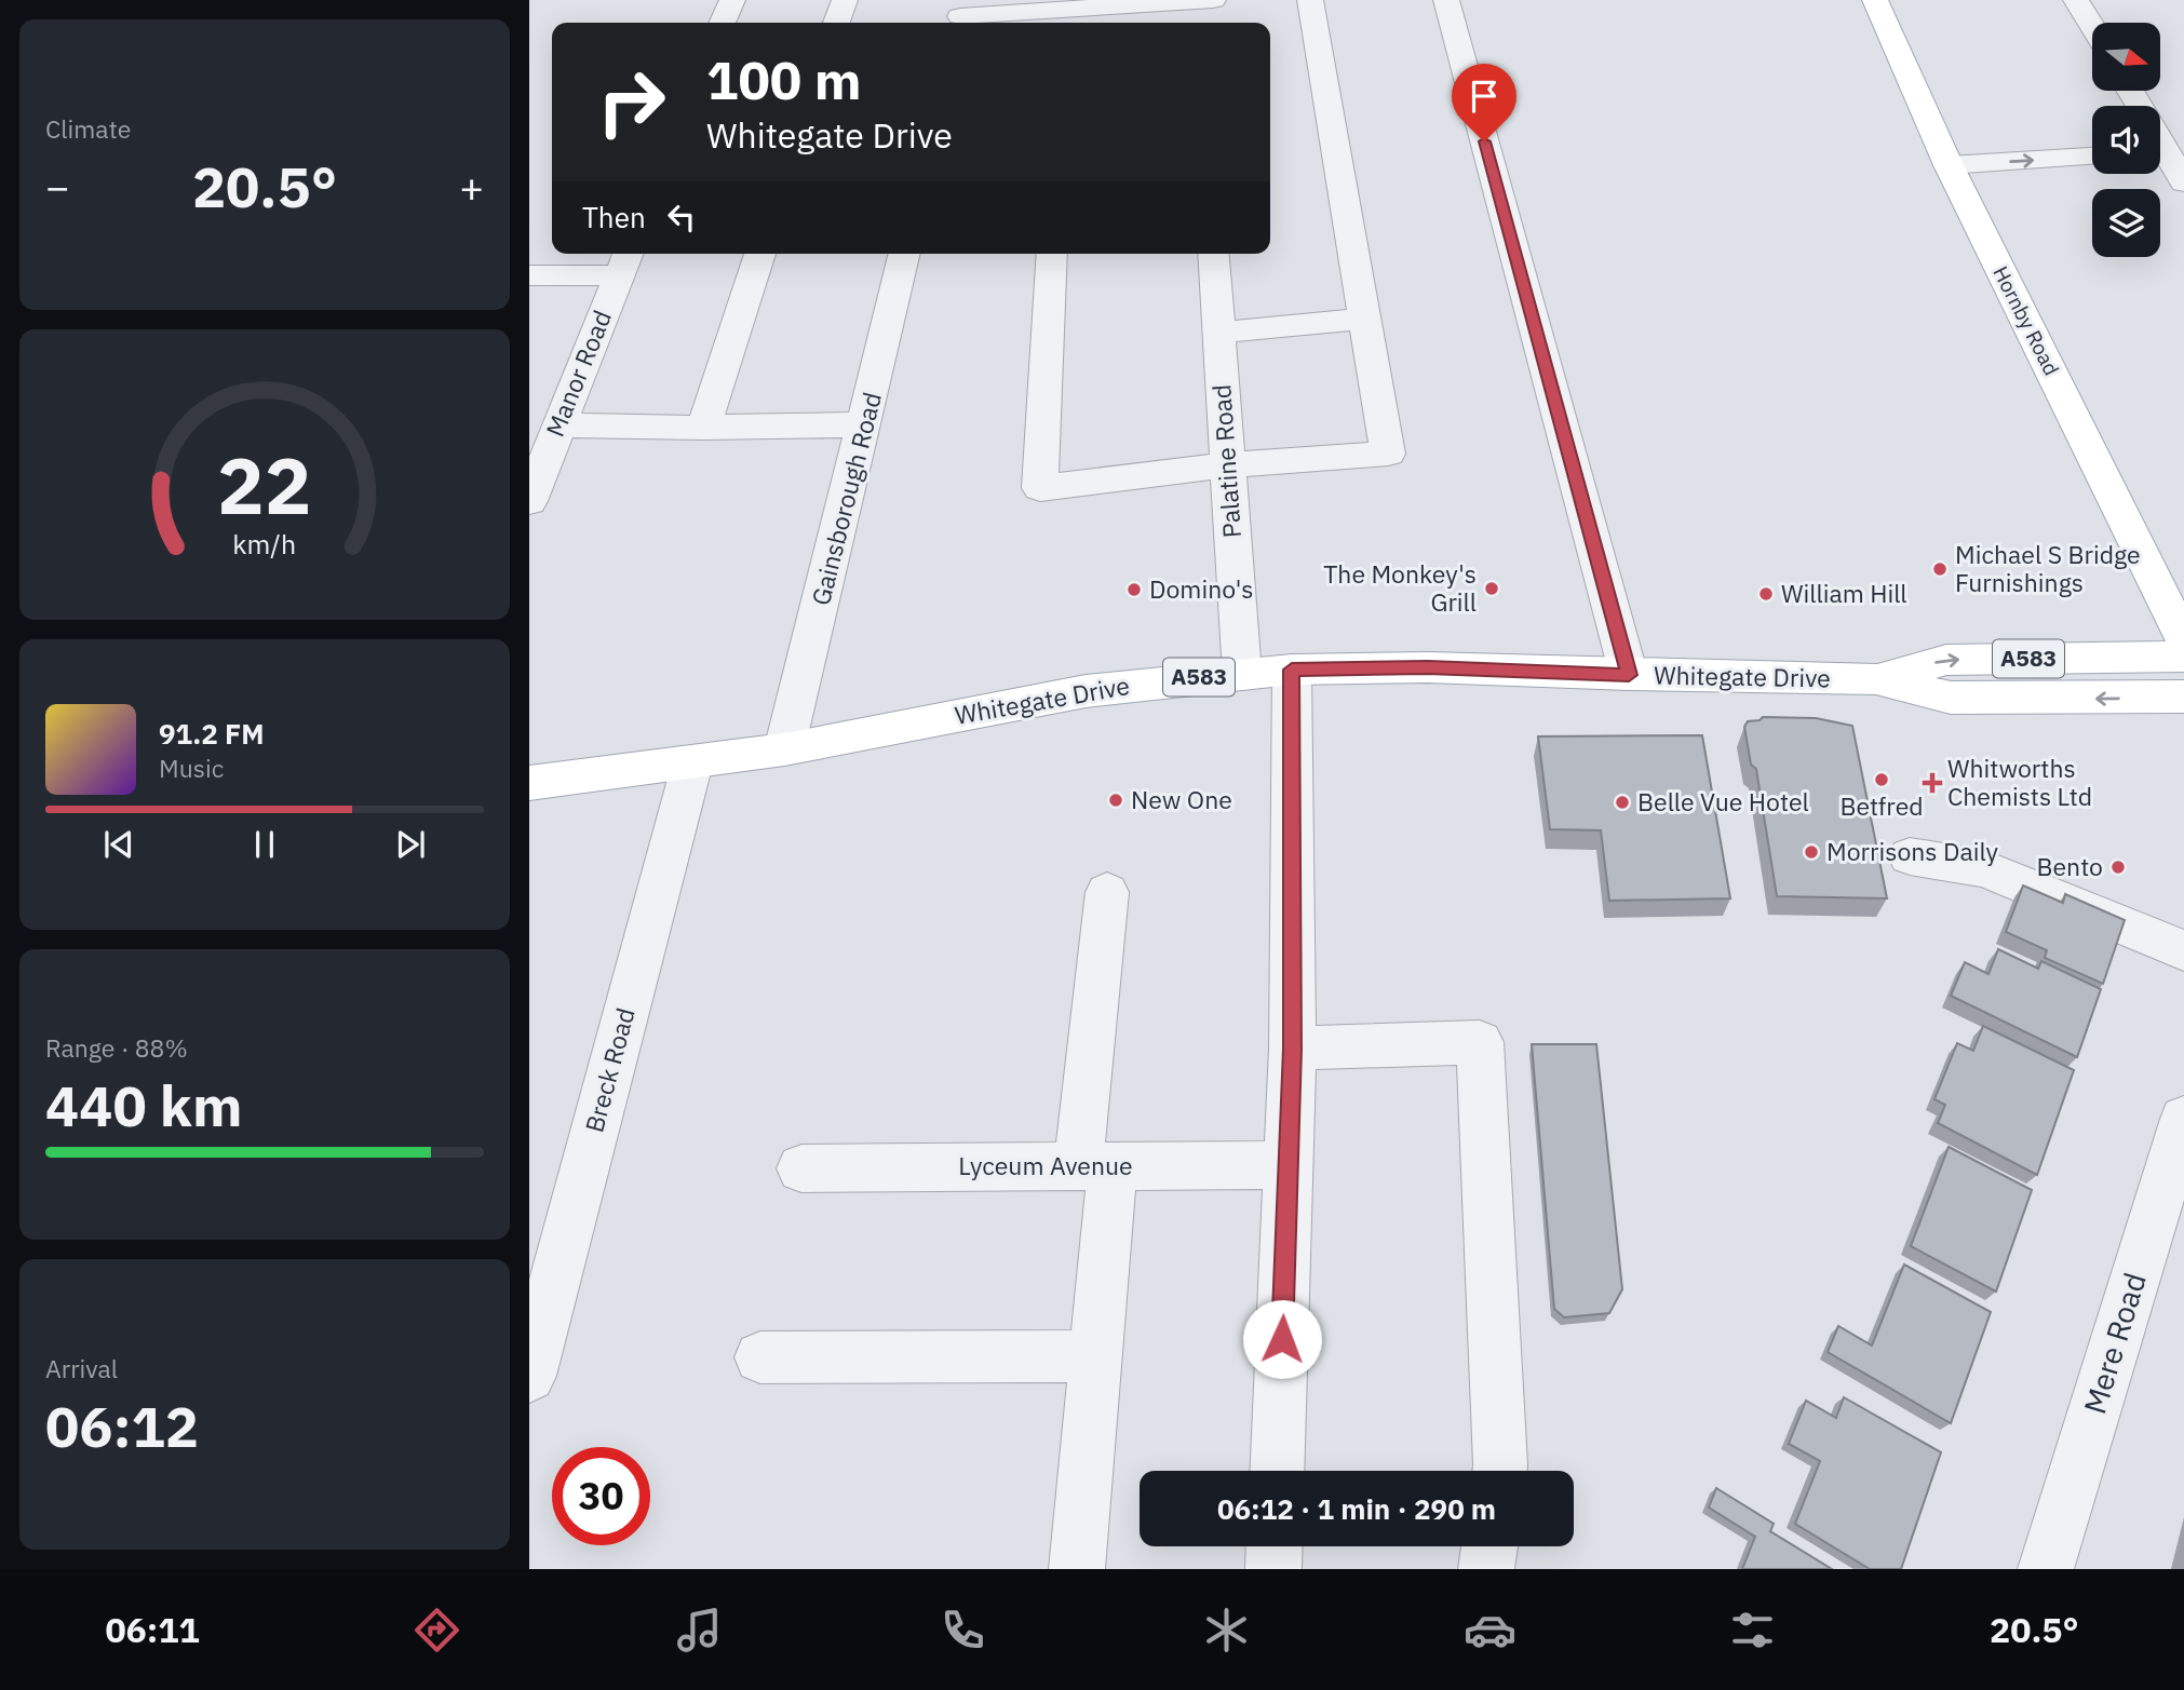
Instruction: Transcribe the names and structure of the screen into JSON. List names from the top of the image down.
{
  "streets": {
    "main road": ["Hornby Road", "A583", "Whitegate Drive"],
    "street": [
      "Manor Road",
      "Palatine Road",
      "Gainsborough Road",
      "Breck Road",
      "Lyceum Avenue",
      "Mere Road"
    ]
  },
  "crossings": [
    ["Palatine Road", "Whitegate Drive"],
    ["Gainsborough Road", "Whitegate Drive"],
    ["Whitegate Drive", "Breck Road"]
  ],
  "places": {
    "other": [
      "Michael S Bridge Furnishings",
      "The Monkey's Grill",
      "Domino's",
      "William Hill",
      "Betfred",
      "New One",
      "Belle Vue Hotel",
      "Morrisons Daily",
      "Bento"
    ],
    "health": ["Whitworths Chemists Ltd"]
  },
  "north": "right",
  "page": {
    "tile": [
      "Climate",
      ["Range · 88%", "440 km"],
      ["Arrival", "06:12"]
    ],
    "turn": ["100 m", "Whitegate Drive"],
    "heat": ["−", "20.5°", "+"],
    "then": "Then",
    "song": ["91.2 FM", "Music"],
    "limit": "30",
    "trip": "06:12 · 1 min · 290 m",
    "tabs": ["06:11", "20.5°"],
    "gauge": ["22", "km/h"]
  }
}
